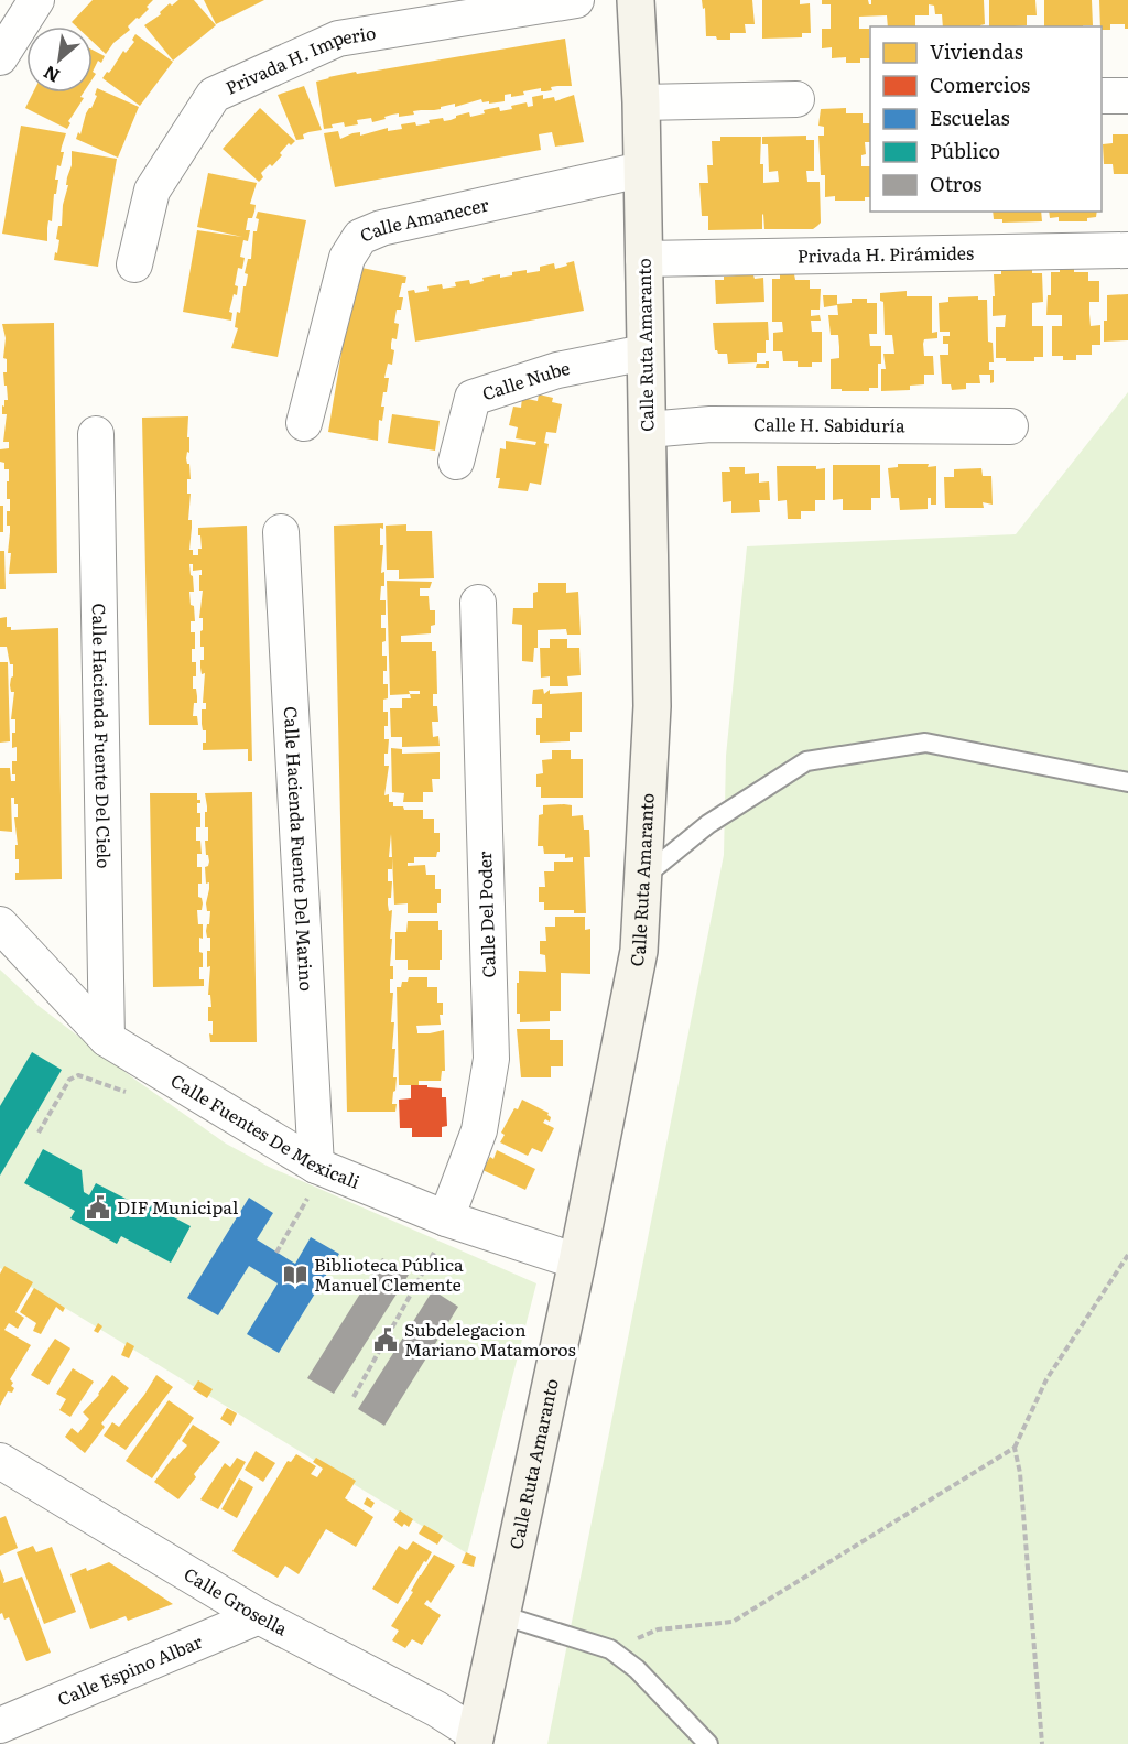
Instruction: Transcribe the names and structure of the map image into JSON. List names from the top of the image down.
{
  "streets": {
    "main road": ["Calle Ruta Amaranto"],
    "street": [
      "Privada H. Imperio",
      "Calle Amanecer",
      "Privada H. Pirámides",
      "Calle Nube",
      "Calle H. Sabiduría",
      "Calle Hacienda Fuente Del Cielo",
      "Calle Hacienda Fuente Del Marino",
      "Calle Del Poder",
      "Calle Fuentes De Mexicali",
      "Calle Grosella",
      "Calle Espino Albar"
    ]
  },
  "crossings": [
    ["Calle Amanecer", "Calle Ruta Amaranto"],
    ["Privada H. Pirámides", "Calle Ruta Amaranto"],
    ["Calle Ruta Amaranto", "Calle Nube"],
    ["Calle Ruta Amaranto", "Calle H. Sabiduría"],
    ["Calle Ruta Amaranto", "Calle Fuentes De Mexicali"],
    ["Calle Ruta Amaranto", "Calle Grosella"],
    ["Calle Hacienda Fuente Del Cielo", "Calle Fuentes De Mexicali"],
    ["Calle Hacienda Fuente Del Marino", "Calle Fuentes De Mexicali"],
    ["Calle Del Poder", "Calle Fuentes De Mexicali"],
    ["Calle Grosella", "Calle Espino Albar"]
  ],
  "places": {
    "public building": ["DIF Municipal", "Subdelegacion Mariano Matamoros"],
    "library": ["Biblioteca Pública Manuel Clemente"]
  },
  "legend": [
    "Viviendas",
    "Comercios",
    "Escuelas",
    "Público",
    "Otros"
  ],
  "north": "bottom left"
}
